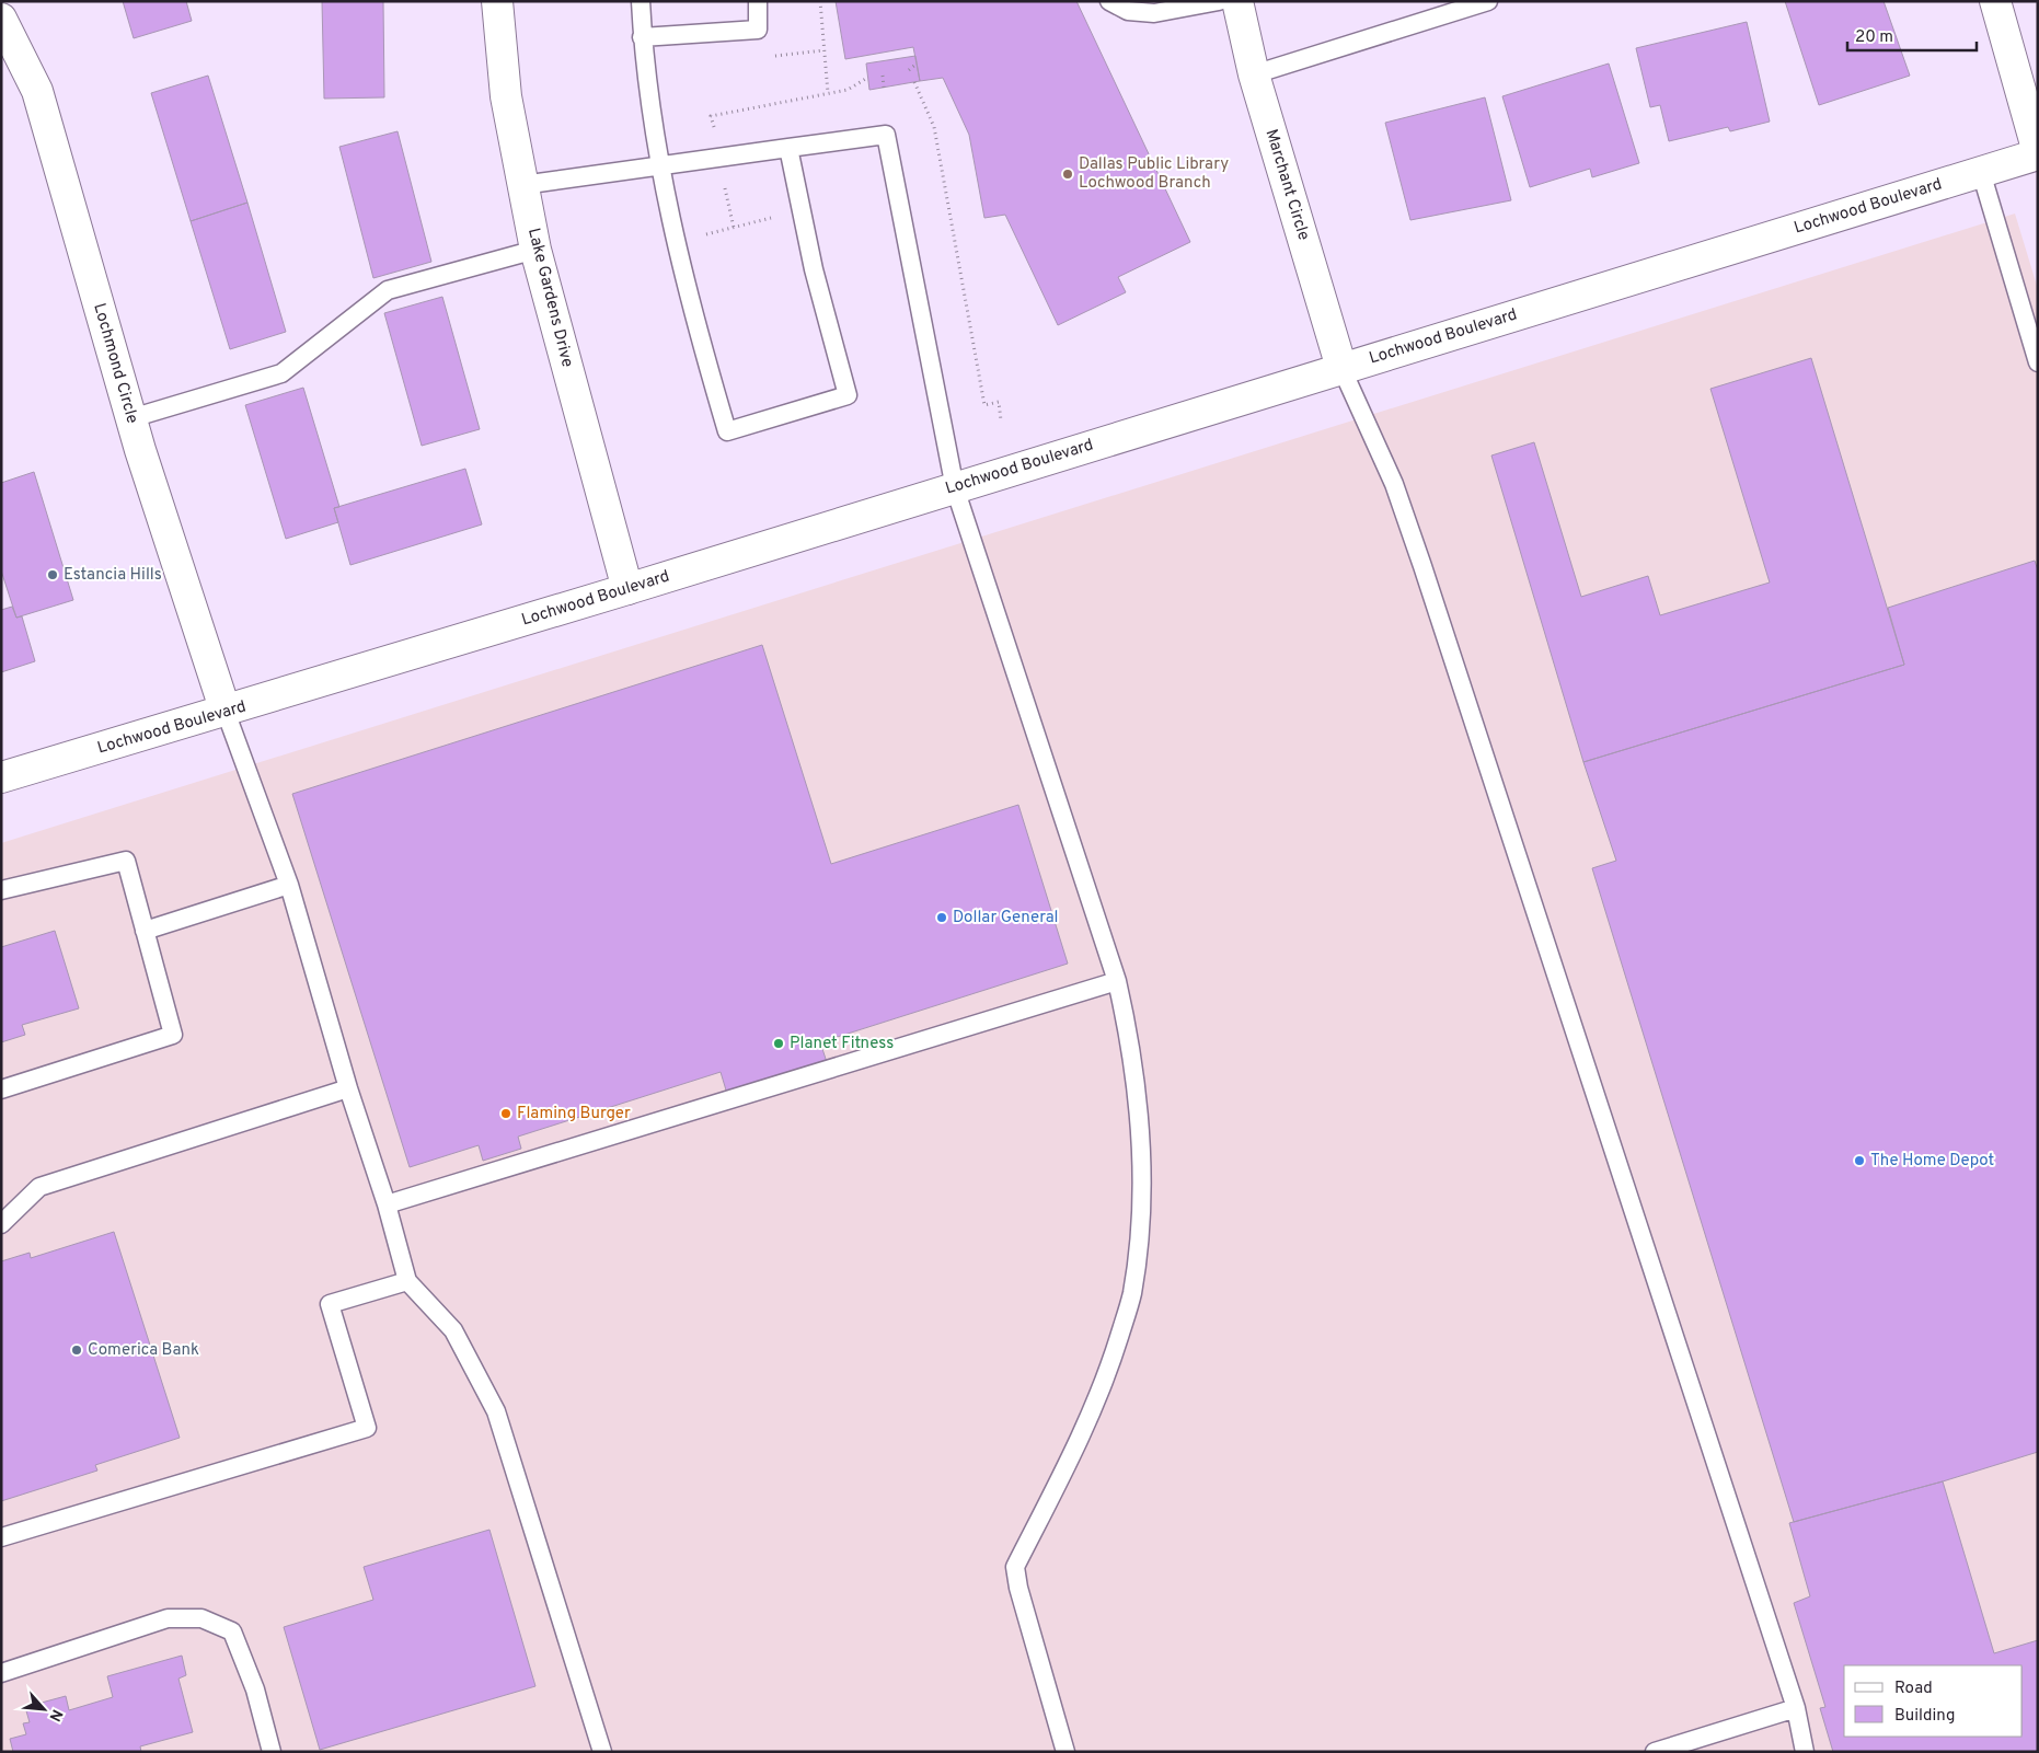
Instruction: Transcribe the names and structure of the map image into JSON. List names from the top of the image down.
{
  "streets": {
    "street": [
      "Marchant Circle",
      "Lochwood Boulevard",
      "Lake Gardens Drive",
      "Lochmond Circle"
    ]
  },
  "crossings": [
    ["Marchant Circle", "Lochwood Boulevard"],
    ["Lochwood Boulevard", "Lake Gardens Drive"],
    ["Lochwood Boulevard", "Lochmond Circle"]
  ],
  "places": [
    "Dallas Public Library Lochwood Branch",
    "Estancia Hills",
    "Dollar General",
    "Planet Fitness",
    "Flaming Burger",
    "The Home Depot",
    "Comerica Bank"
  ],
  "legend": ["Road", "Building"],
  "scale_bar": "20 m",
  "north": "bottom right"
}
